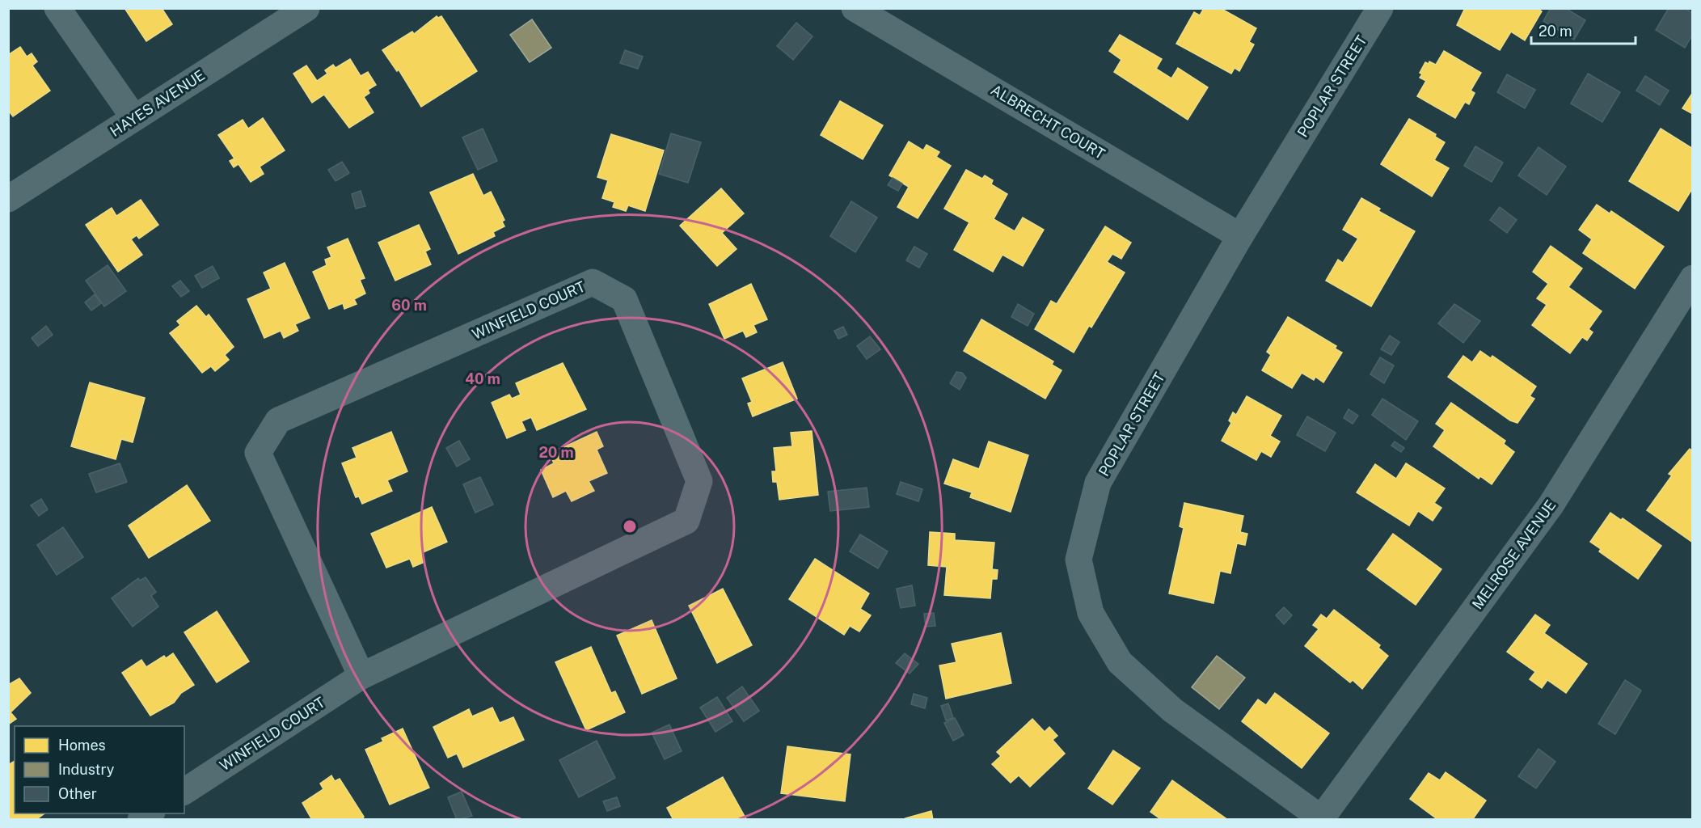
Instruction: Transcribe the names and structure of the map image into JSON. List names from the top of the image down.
{
  "streets": {
    "street": [
      "POPLAR STREET",
      "HAYES AVENUE",
      "ALBRECHT COURT",
      "WINFIELD COURT",
      "MELROSE AVENUE"
    ]
  },
  "crossings": [
    ["POPLAR STREET", "ALBRECHT COURT"],
    ["POPLAR STREET", "MELROSE AVENUE"]
  ],
  "legend": ["Homes", "Industry", "Other"],
  "scale_bar": "20 m",
  "rings": ["60 m", "40 m", "20 m"]
}
